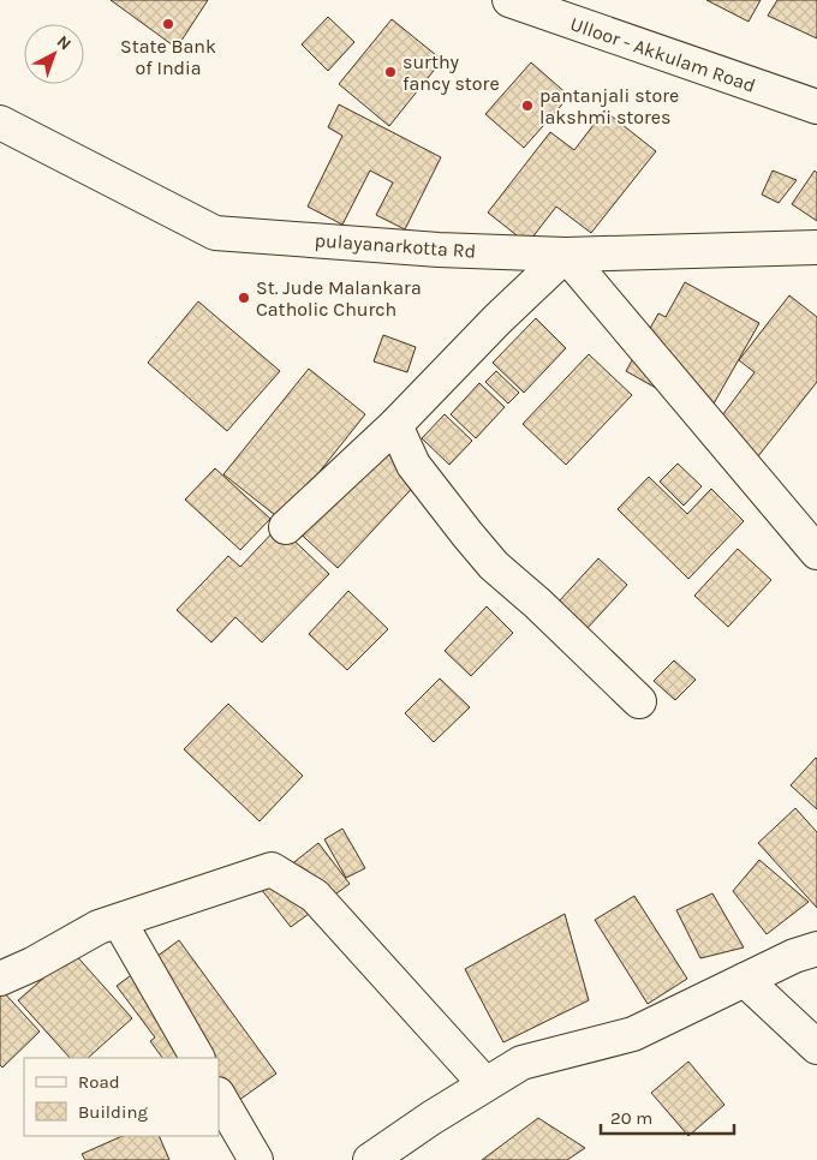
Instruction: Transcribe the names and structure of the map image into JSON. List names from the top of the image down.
{
  "streets": {
    "street": ["Ulloor - Akkulam Road", "pulayanarkotta Rd"]
  },
  "places": [
    "State Bank of India",
    "surthy fancy store",
    "pantanjali store lakshmi stores",
    "St. Jude Malankara Catholic Church"
  ],
  "legend": ["Road", "Building"],
  "scale_bar": "20 m",
  "north": "top right"
}
